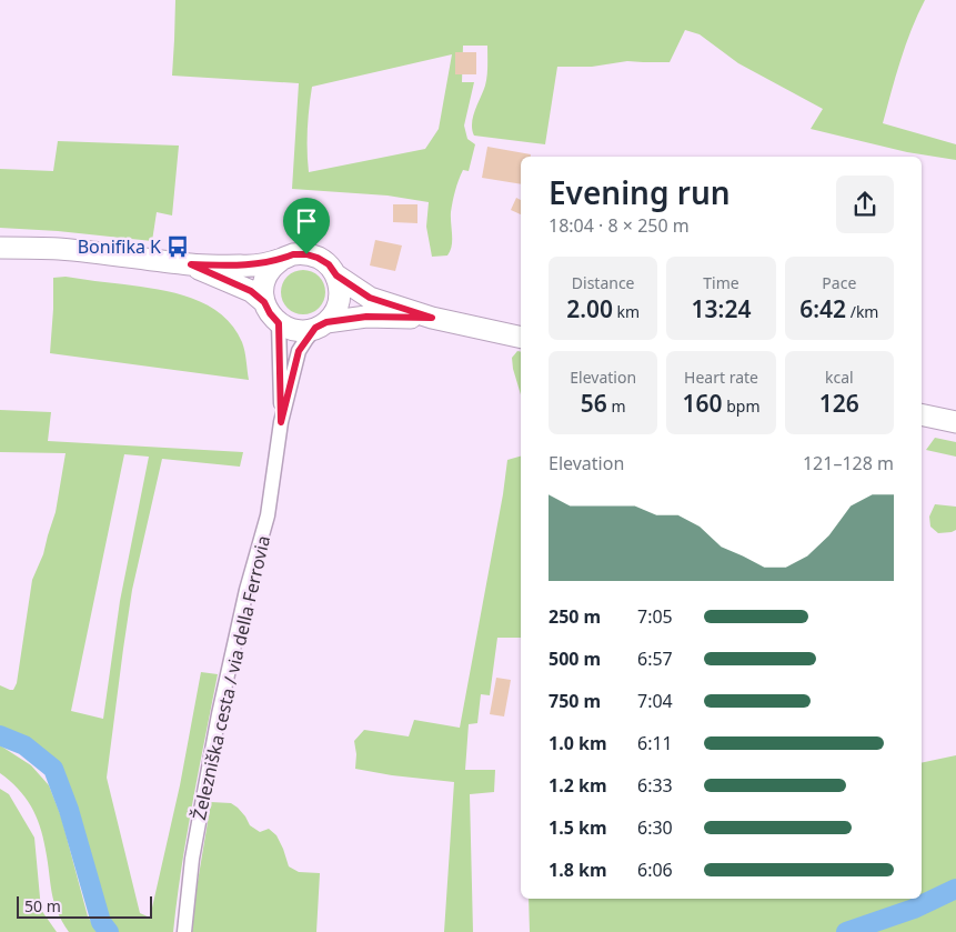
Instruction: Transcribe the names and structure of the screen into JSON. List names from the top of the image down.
{
  "streets": {
    "street": ["Železniška cesta / via della Ferrovia"]
  },
  "places": {
    "bus stop": ["Bonifika K"]
  },
  "scale_bar": "50 m",
  "page": {
    "heading": ["Evening run", "18:04 · 8 × 250 m"],
    "stats": [
      ["Distance", "2.00 km"],
      ["Time", "13:24"],
      ["Pace", "6:42 /km"],
      ["Elevation", "56 m"],
      ["Heart rate", "160 bpm"],
      ["kcal", "126"]
    ],
    "chart": ["Elevation", "121–128 m"],
    "list": [
      {
        "name": "250 m",
        "note": "7:05"
      },
      {
        "name": "500 m",
        "note": "6:57"
      },
      {
        "name": "750 m",
        "note": "7:04"
      },
      {
        "name": "1.0 km",
        "note": "6:11"
      },
      {
        "name": "1.2 km",
        "note": "6:33"
      },
      {
        "name": "1.5 km",
        "note": "6:30"
      },
      {
        "name": "1.8 km",
        "note": "6:06"
      }
    ],
    "scale": "50 m"
  }
}
